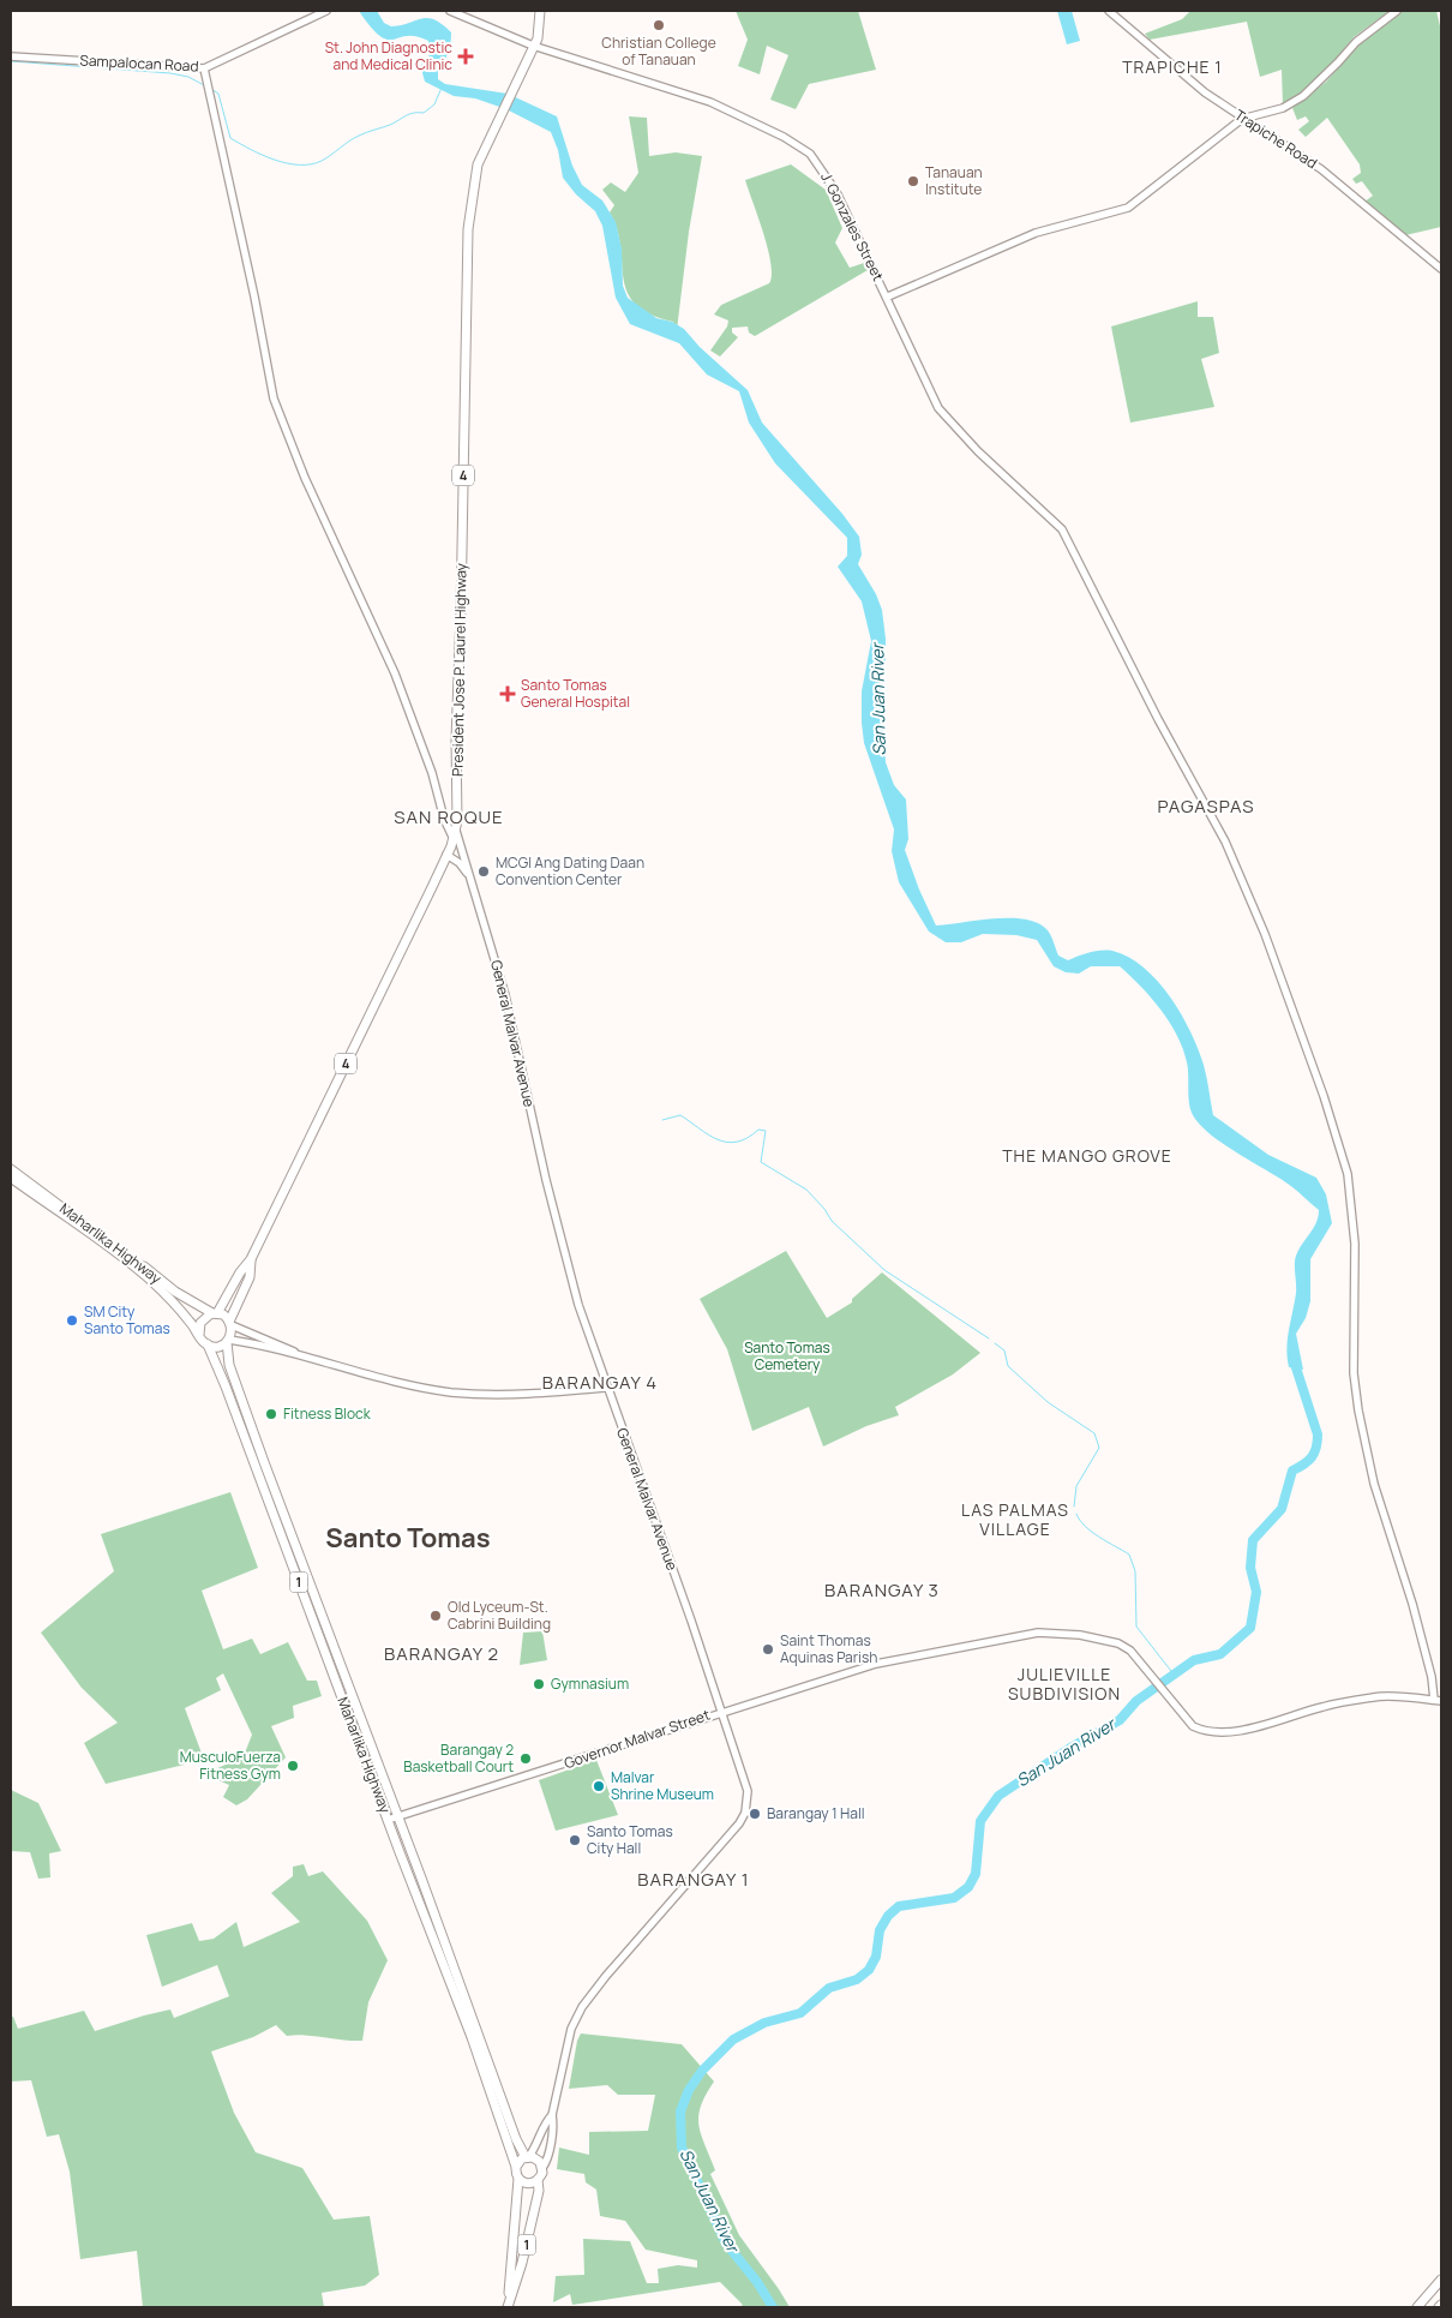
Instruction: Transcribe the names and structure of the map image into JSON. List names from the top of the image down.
{
  "streets": {
    "highway": [
      "4",
      "President Jose P. Laurel Highway",
      "Maharlika Highway",
      "1"
    ],
    "main road": [
      "Sampalocan Road",
      "Trapiche Road",
      "J. Gonzales Street",
      "General Malvar Avenue",
      "Governor Malvar Street"
    ]
  },
  "crossings": [
    ["Sampalocan Road", "General Malvar Avenue"],
    ["J. Gonzales Street", "President Jose P. Laurel Highway"],
    ["J. Gonzales Street", "Governor Malvar Street"],
    ["President Jose P. Laurel Highway", "General Malvar Avenue"],
    ["President Jose P. Laurel Highway", "Maharlika Highway"],
    ["President Jose P. Laurel Highway", "1"],
    ["General Malvar Avenue", "Maharlika Highway"],
    ["General Malvar Avenue", "1"],
    ["General Malvar Avenue", "Governor Malvar Street"],
    ["Maharlika Highway", "1"],
    ["Maharlika Highway", "Governor Malvar Street"]
  ],
  "districts": [
    "TRAPICHE 1",
    "PAGASPAS",
    "SAN ROQUE",
    "THE MANGO GROVE",
    "BARANGAY 4",
    "LAS PALMAS VILLAGE",
    "Santo Tomas",
    "BARANGAY 3",
    "BARANGAY 2",
    "JULIEVILLE SUBDIVISION",
    "BARANGAY 1"
  ],
  "water": ["San Juan River"],
  "parks": ["Santo Tomas Cemetery"],
  "places": {
    "other": [
      "Christian College of Tanauan",
      "Tanauan Institute",
      "MCGI Ang Dating Daan Convention Center",
      "SM City Santo Tomas",
      "Fitness Block",
      "Old Lyceum-St. Cabrini Building",
      "Saint Thomas Aquinas Parish",
      "Gymnasium",
      "Barangay 2 Basketball Court",
      "MusculoFuerza Fitness Gym",
      "Malvar Shrine Museum",
      "Barangay 1 Hall",
      "Santo Tomas City Hall"
    ],
    "health": ["St. John Diagnostic and Medical Clinic", "Santo Tomas General Hospital"]
  }
}
